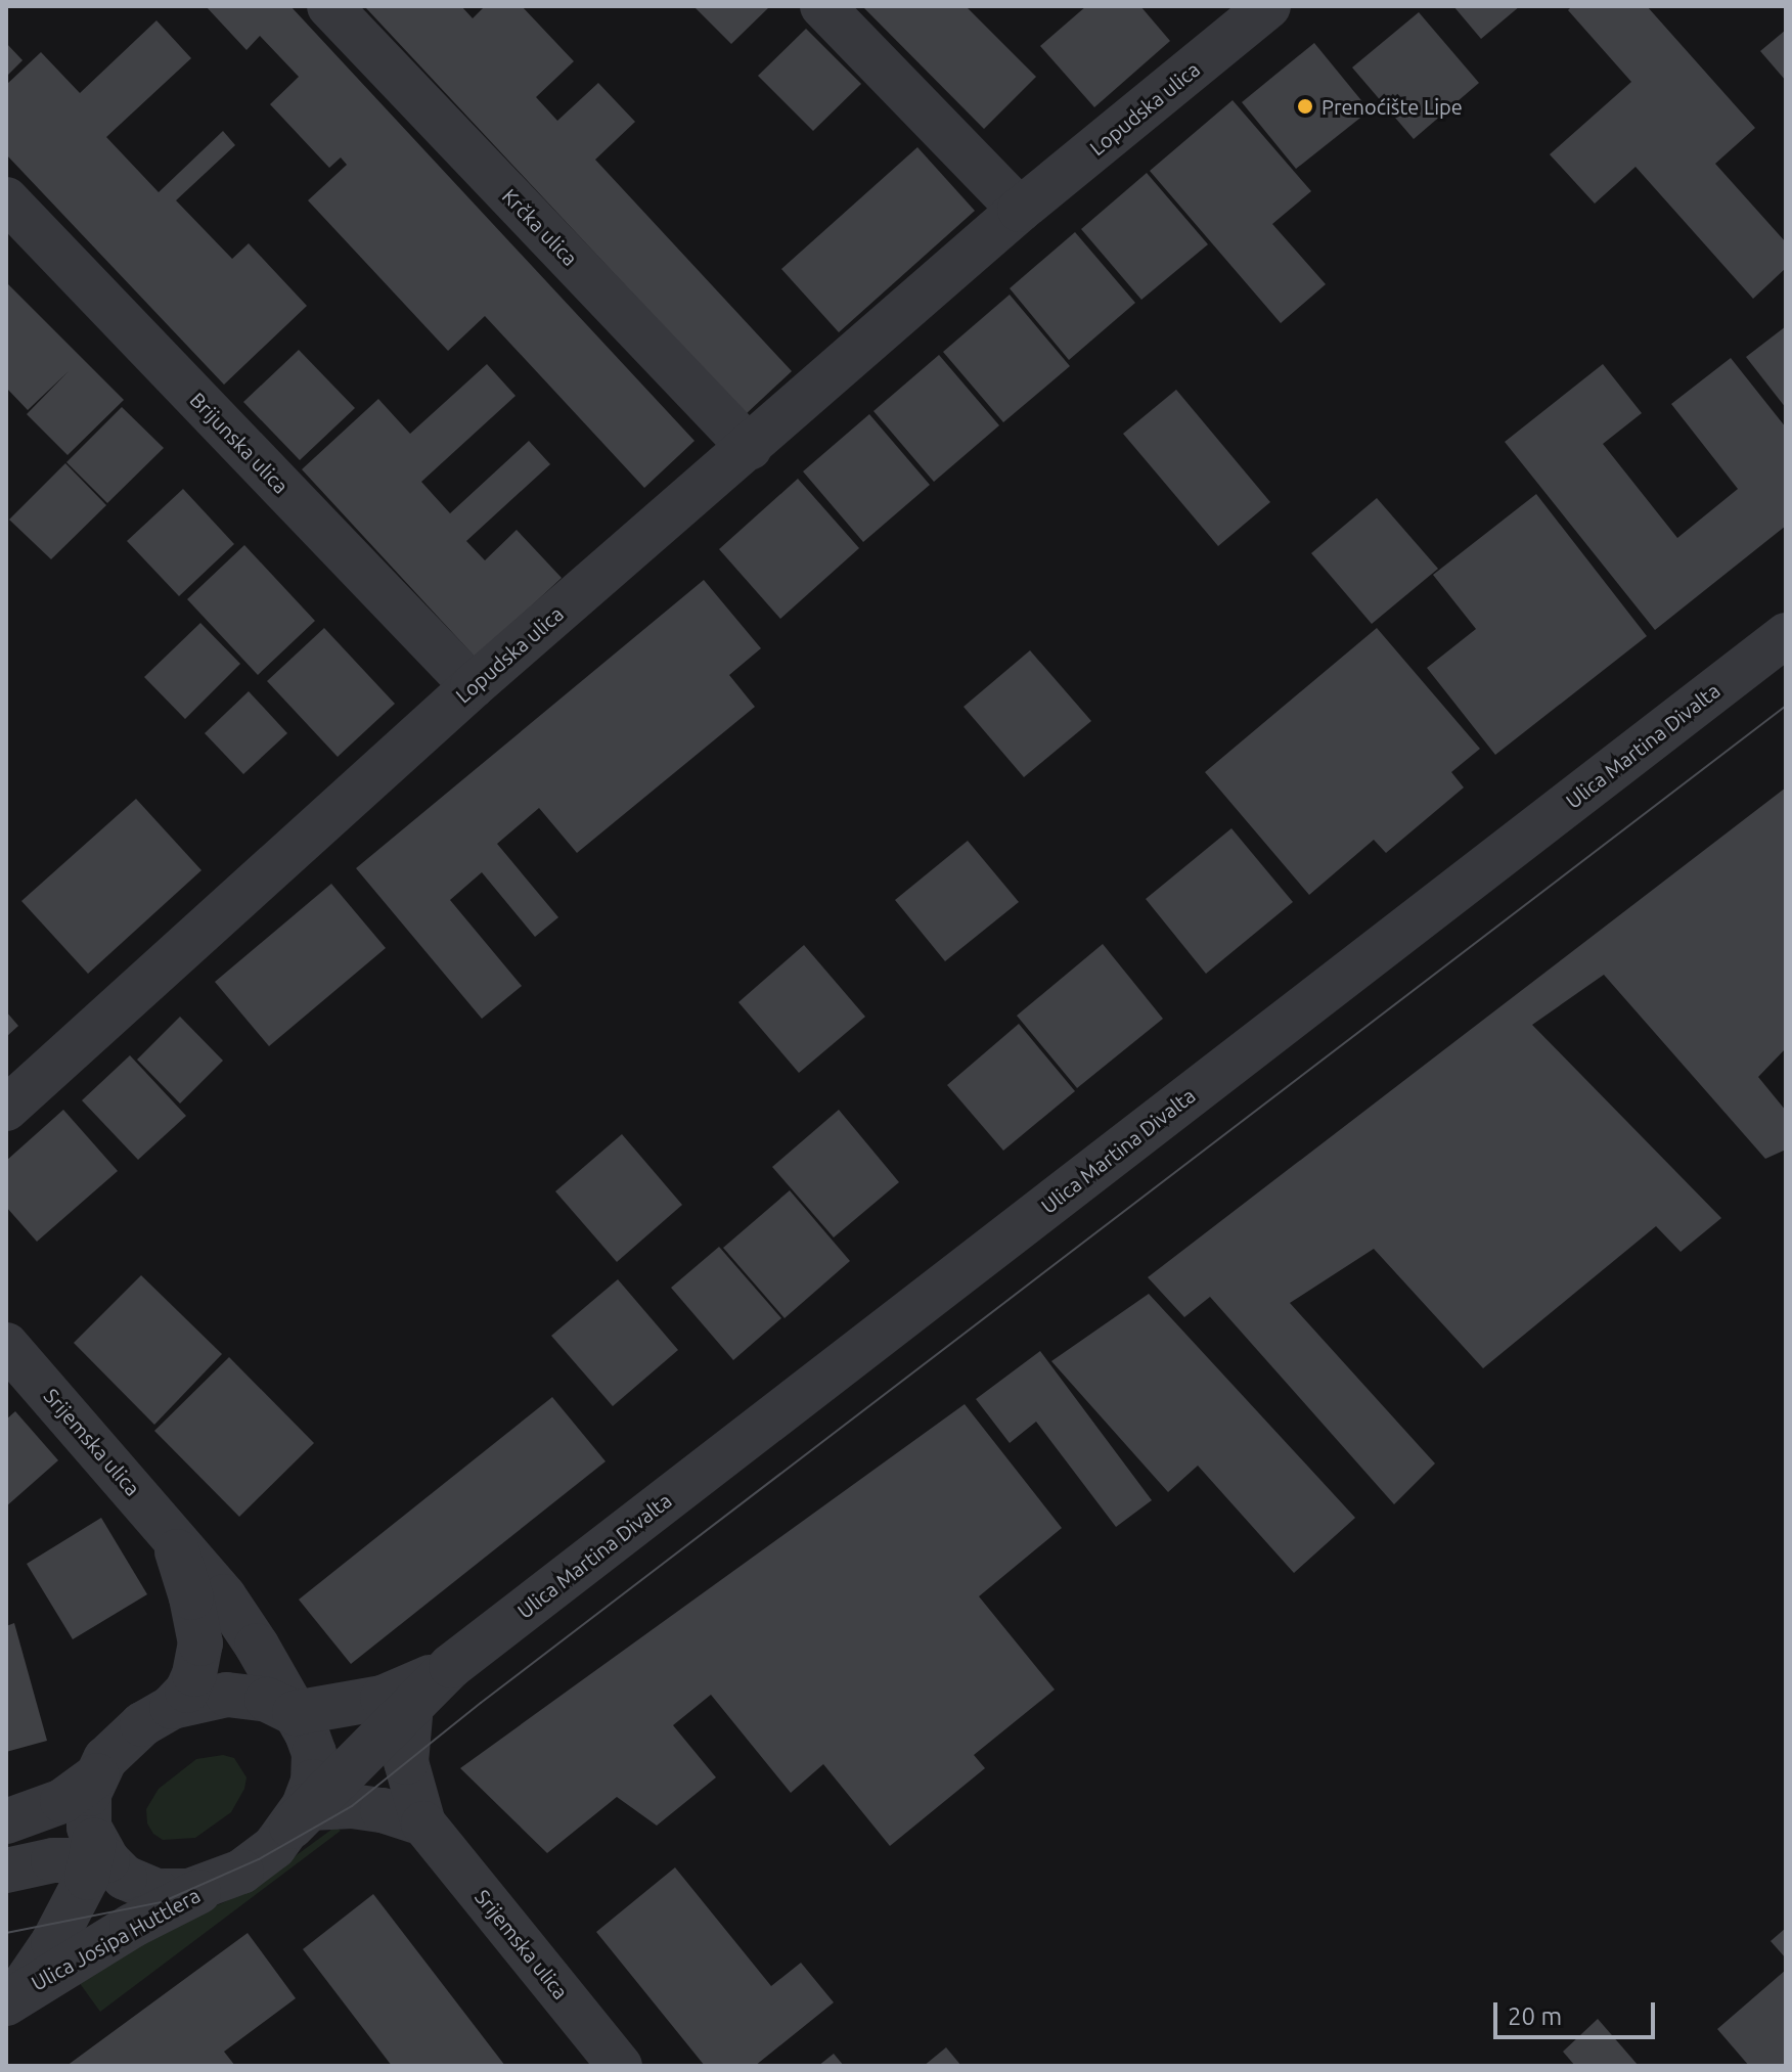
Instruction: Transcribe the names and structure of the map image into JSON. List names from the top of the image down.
{
  "streets": {
    "street": [
      "Lopudska ulica",
      "Krčka ulica",
      "Brijunska ulica",
      "Ulica Martina Divalta",
      "Srijemska ulica",
      "Ulica Josipa Huttlera"
    ]
  },
  "crossings": [
    ["Lopudska ulica", "Krčka ulica"],
    ["Lopudska ulica", "Brijunska ulica"],
    ["Ulica Martina Divalta", "Srijemska ulica"],
    ["Ulica Martina Divalta", "Ulica Josipa Huttlera"],
    ["Srijemska ulica", "Ulica Josipa Huttlera"]
  ],
  "places": ["Prenoćište Lipe"],
  "scale_bar": "20 m"
}
